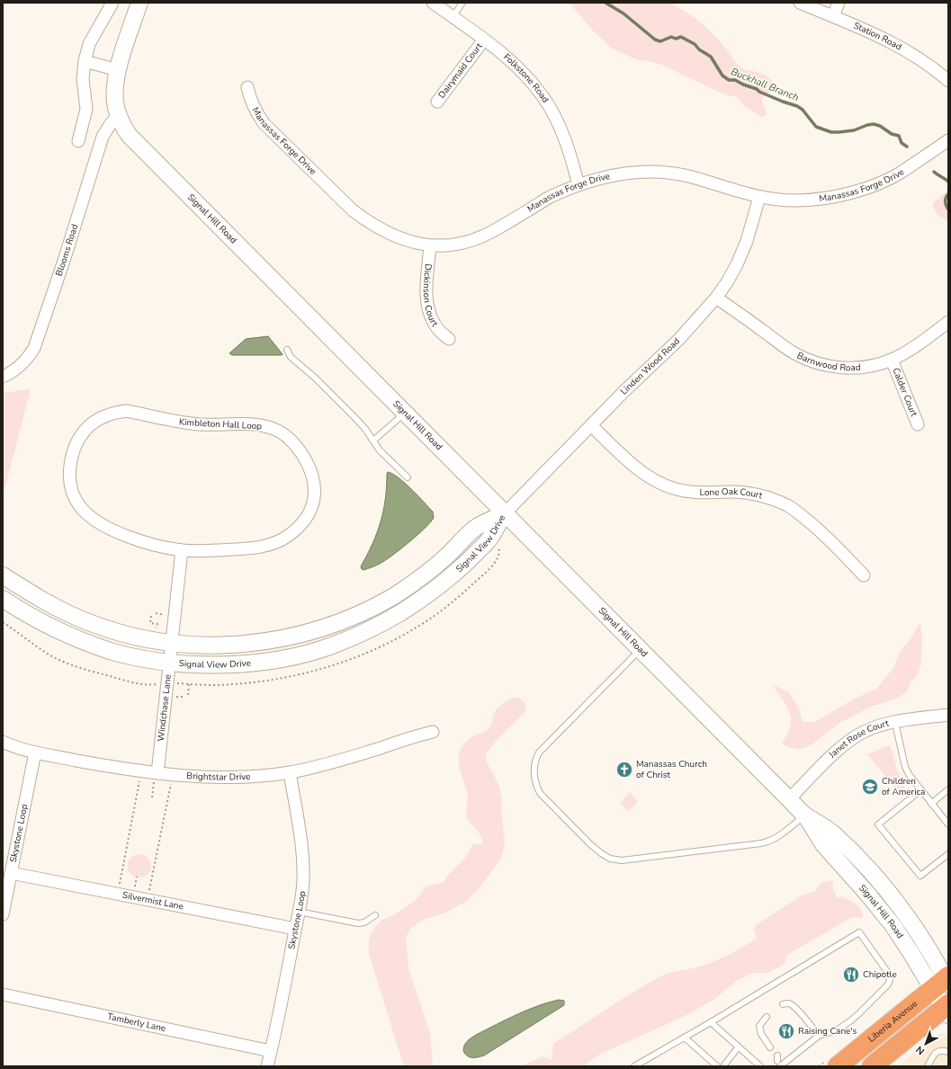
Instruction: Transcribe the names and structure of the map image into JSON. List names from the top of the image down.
{
  "streets": {
    "highway": ["Liberia Avenue"],
    "main road": ["Signal Hill Road", "Signal View Drive"],
    "street": [
      "Station Road",
      "Dairymaid Court",
      "Folkstone Road",
      "Manassas Forge Drive",
      "Blooms Road",
      "Dickinson Court",
      "Barnwood Road",
      "Linden Wood Road",
      "Calder Court",
      "Kimbleton Hall Loop",
      "Lone Oak Court",
      "Windchase Lane",
      "Janet Rose Court",
      "Brightstar Drive",
      "Skystone Loop",
      "Silvermist Lane",
      "Tamberly Lane"
    ]
  },
  "crossings": [
    ["Dairymaid Court", "Folkstone Road"],
    ["Folkstone Road", "Manassas Forge Drive"],
    ["Manassas Forge Drive", "Dickinson Court"],
    ["Manassas Forge Drive", "Linden Wood Road"],
    ["Signal Hill Road", "Blooms Road"],
    ["Signal Hill Road", "Linden Wood Road"],
    ["Signal Hill Road", "Signal View Drive"],
    ["Signal Hill Road", "Janet Rose Court"],
    ["Signal Hill Road", "Liberia Avenue"],
    ["Barnwood Road", "Linden Wood Road"],
    ["Barnwood Road", "Calder Court"],
    ["Linden Wood Road", "Lone Oak Court"],
    ["Linden Wood Road", "Signal View Drive"],
    ["Kimbleton Hall Loop", "Windchase Lane"],
    ["Signal View Drive", "Windchase Lane"],
    ["Windchase Lane", "Brightstar Drive"],
    ["Brightstar Drive", "Skystone Loop"],
    ["Skystone Loop", "Silvermist Lane"],
    ["Skystone Loop", "Tamberly Lane"]
  ],
  "water": ["Buckhall Branch"],
  "places": {
    "church": ["Manassas Church of Christ"],
    "school or university": ["Children of America"],
    "restaurant": ["Chipotle", "Raising Cane's"]
  },
  "north": "bottom left"
}
